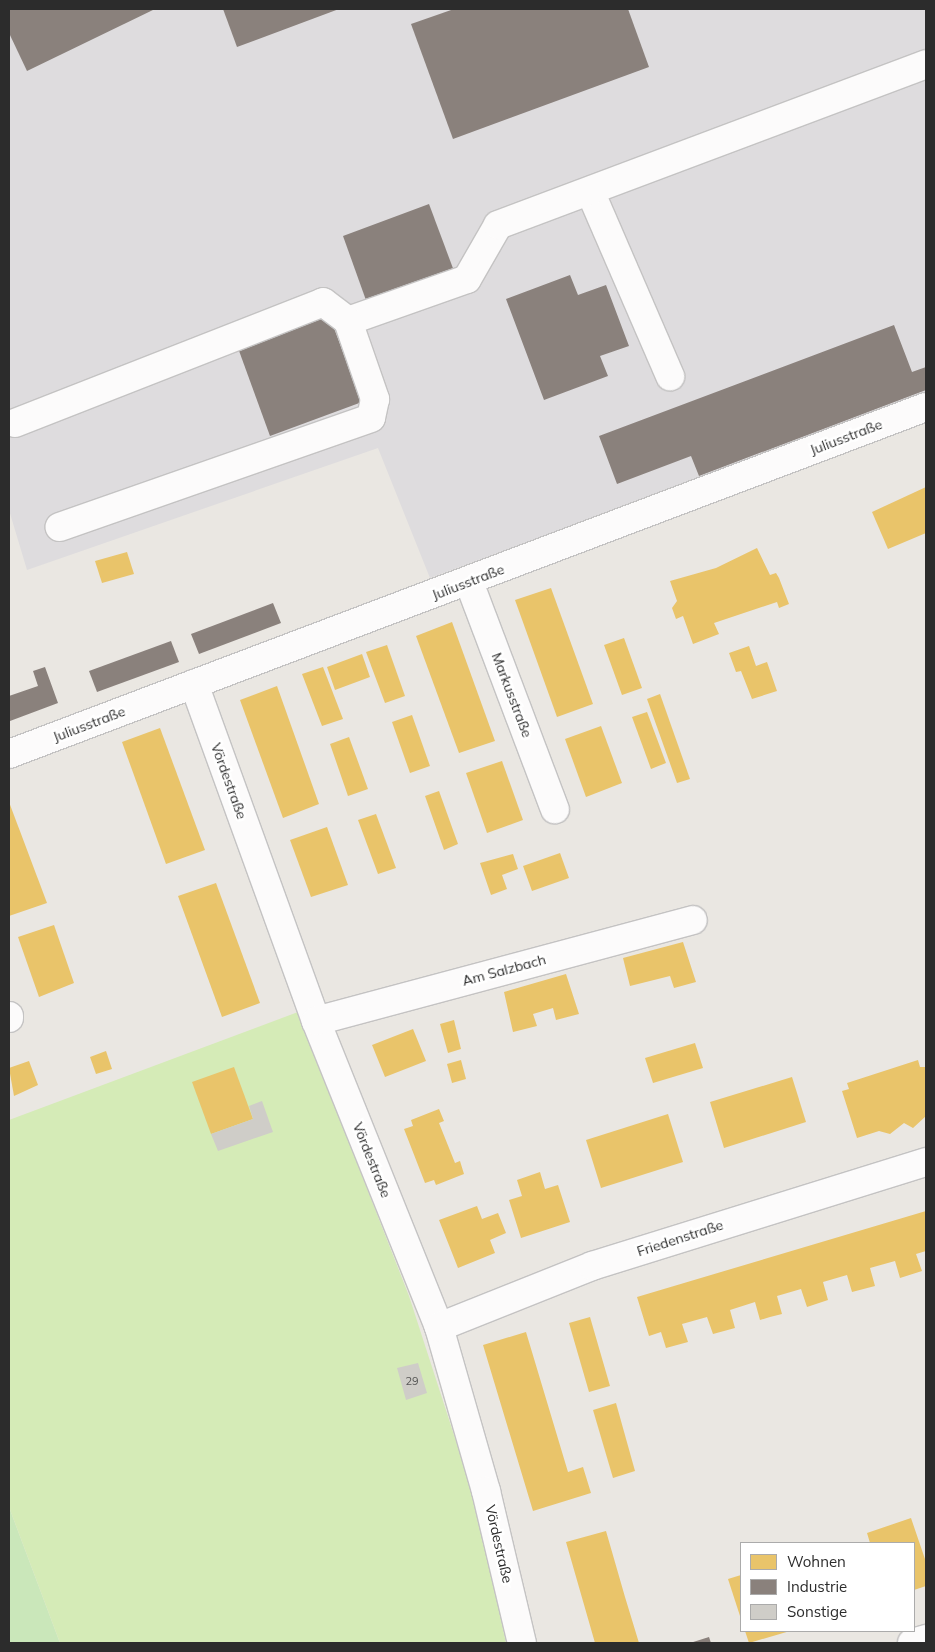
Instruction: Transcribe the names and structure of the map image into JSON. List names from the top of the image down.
{
  "streets": {
    "street": [
      "Juliusstraße",
      "Markusstraße",
      "Vördestraße",
      "Am Salzbach",
      "Friedenstraße"
    ]
  },
  "crossings": [
    ["Juliusstraße", "Markusstraße"],
    ["Juliusstraße", "Vördestraße"],
    ["Vördestraße", "Am Salzbach"],
    ["Vördestraße", "Friedenstraße"]
  ],
  "house_numbers": ["29"],
  "legend": ["Wohnen", "Industrie", "Sonstige"]
}
